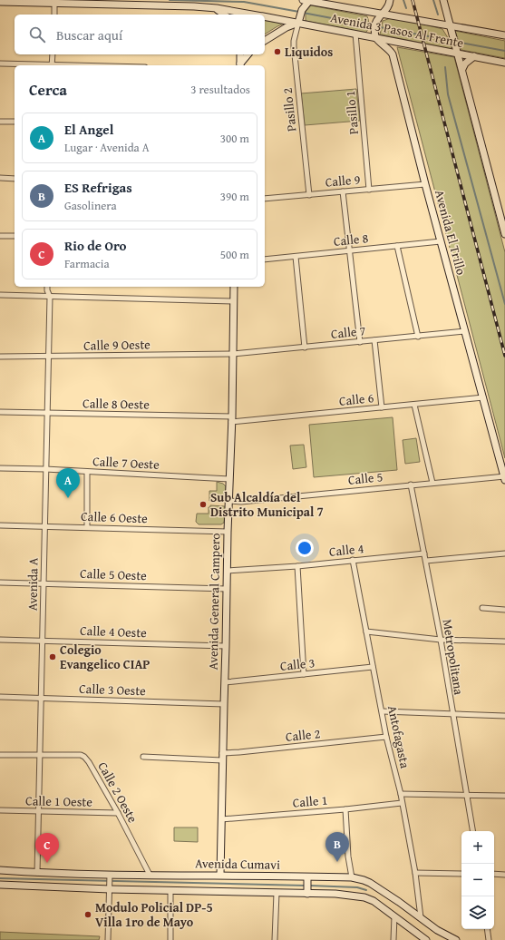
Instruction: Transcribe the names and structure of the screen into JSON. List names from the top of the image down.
{
  "streets": {
    "main road": [
      "Avenida 3 Pasos Al Frente",
      "Avenida El Trillo",
      "Avenida General Campero",
      "Avenida Cumavi"
    ],
    "street": [
      "Pasillo 2",
      "Pasillo 1",
      "Calle 9",
      "Calle 8",
      "Calle 7",
      "Calle 9 Oeste",
      "Calle 6",
      "Calle 8 Oeste",
      "Calle 7 Oeste",
      "Calle 5",
      "Calle 6 Oeste",
      "Calle 4",
      "Calle 5 Oeste",
      "Avenida A",
      "Calle 4 Oeste",
      "Metropolitana",
      "Calle 3",
      "Calle 3 Oeste",
      "Calle 2",
      "Antofagasta",
      "Calle 2 Oeste",
      "Calle 1 Oeste",
      "Calle 1"
    ]
  },
  "crossings": [
    ["Avenida 3 Pasos Al Frente", "Pasillo 2"],
    ["Avenida 3 Pasos Al Frente", "Pasillo 1"],
    ["Avenida 3 Pasos Al Frente", "Avenida El Trillo"],
    ["Pasillo 2", "Calle 9"],
    ["Pasillo 1", "Calle 9"],
    ["Calle 9", "Avenida El Trillo"],
    ["Avenida El Trillo", "Calle 8"],
    ["Avenida El Trillo", "Calle 7"],
    ["Avenida El Trillo", "Calle 6"],
    ["Avenida El Trillo", "Calle 5"],
    ["Calle 7", "Calle 9 Oeste"],
    ["Calle 7", "Avenida General Campero"],
    ["Calle 9 Oeste", "Avenida A"],
    ["Calle 9 Oeste", "Avenida General Campero"],
    ["Calle 6", "Calle 8 Oeste"],
    ["Calle 6", "Avenida General Campero"],
    ["Calle 8 Oeste", "Avenida A"],
    ["Calle 8 Oeste", "Avenida General Campero"],
    ["Calle 7 Oeste", "Avenida A"],
    ["Calle 7 Oeste", "Avenida General Campero"],
    ["Calle 5", "Avenida General Campero"],
    ["Calle 5", "Metropolitana"],
    ["Calle 6 Oeste", "Avenida A"],
    ["Calle 6 Oeste", "Avenida General Campero"],
    ["Calle 4", "Avenida General Campero"],
    ["Calle 4", "Metropolitana"],
    ["Calle 4", "Antofagasta"],
    ["Calle 5 Oeste", "Avenida A"],
    ["Calle 5 Oeste", "Avenida General Campero"],
    ["Avenida A", "Calle 4 Oeste"],
    ["Avenida A", "Calle 3 Oeste"],
    ["Avenida A", "Calle 2 Oeste"],
    ["Avenida A", "Calle 1 Oeste"],
    ["Avenida A", "Avenida Cumavi"],
    ["Avenida General Campero", "Calle 4 Oeste"],
    ["Avenida General Campero", "Calle 3"],
    ["Avenida General Campero", "Calle 3 Oeste"],
    ["Avenida General Campero", "Calle 2"],
    ["Avenida General Campero", "Calle 1"],
    ["Avenida General Campero", "Avenida Cumavi"],
    ["Calle 3", "Antofagasta"],
    ["Calle 2", "Antofagasta"],
    ["Antofagasta", "Calle 1"],
    ["Antofagasta", "Avenida Cumavi"],
    ["Calle 2 Oeste", "Calle 1 Oeste"],
    ["Calle 2 Oeste", "Avenida Cumavi"]
  ],
  "places": [
    "Liquidos",
    "Sub Alcaldía del Distrito Municipal 7",
    "Colegio Evangelico CIAP",
    "Modulo Policial DP-5 Villa 1ro de Mayo"
  ],
  "page": {
    "search": "Buscar aquí",
    "heading": ["Cerca", "3 resultados"],
    "list": [
      {
        "mark": "A",
        "name": "El Angel",
        "note": "Lugar · Avenida A",
        "value": "300 m"
      },
      {
        "mark": "B",
        "name": "ES Refrigas",
        "note": "Gasolinera",
        "value": "390 m"
      },
      {
        "mark": "C",
        "name": "Rio de Oro",
        "note": "Farmacia",
        "value": "500 m"
      }
    ],
    "pins": ["A", "B", "C"],
    "map_buttons": ["+", "−"]
  }
}
